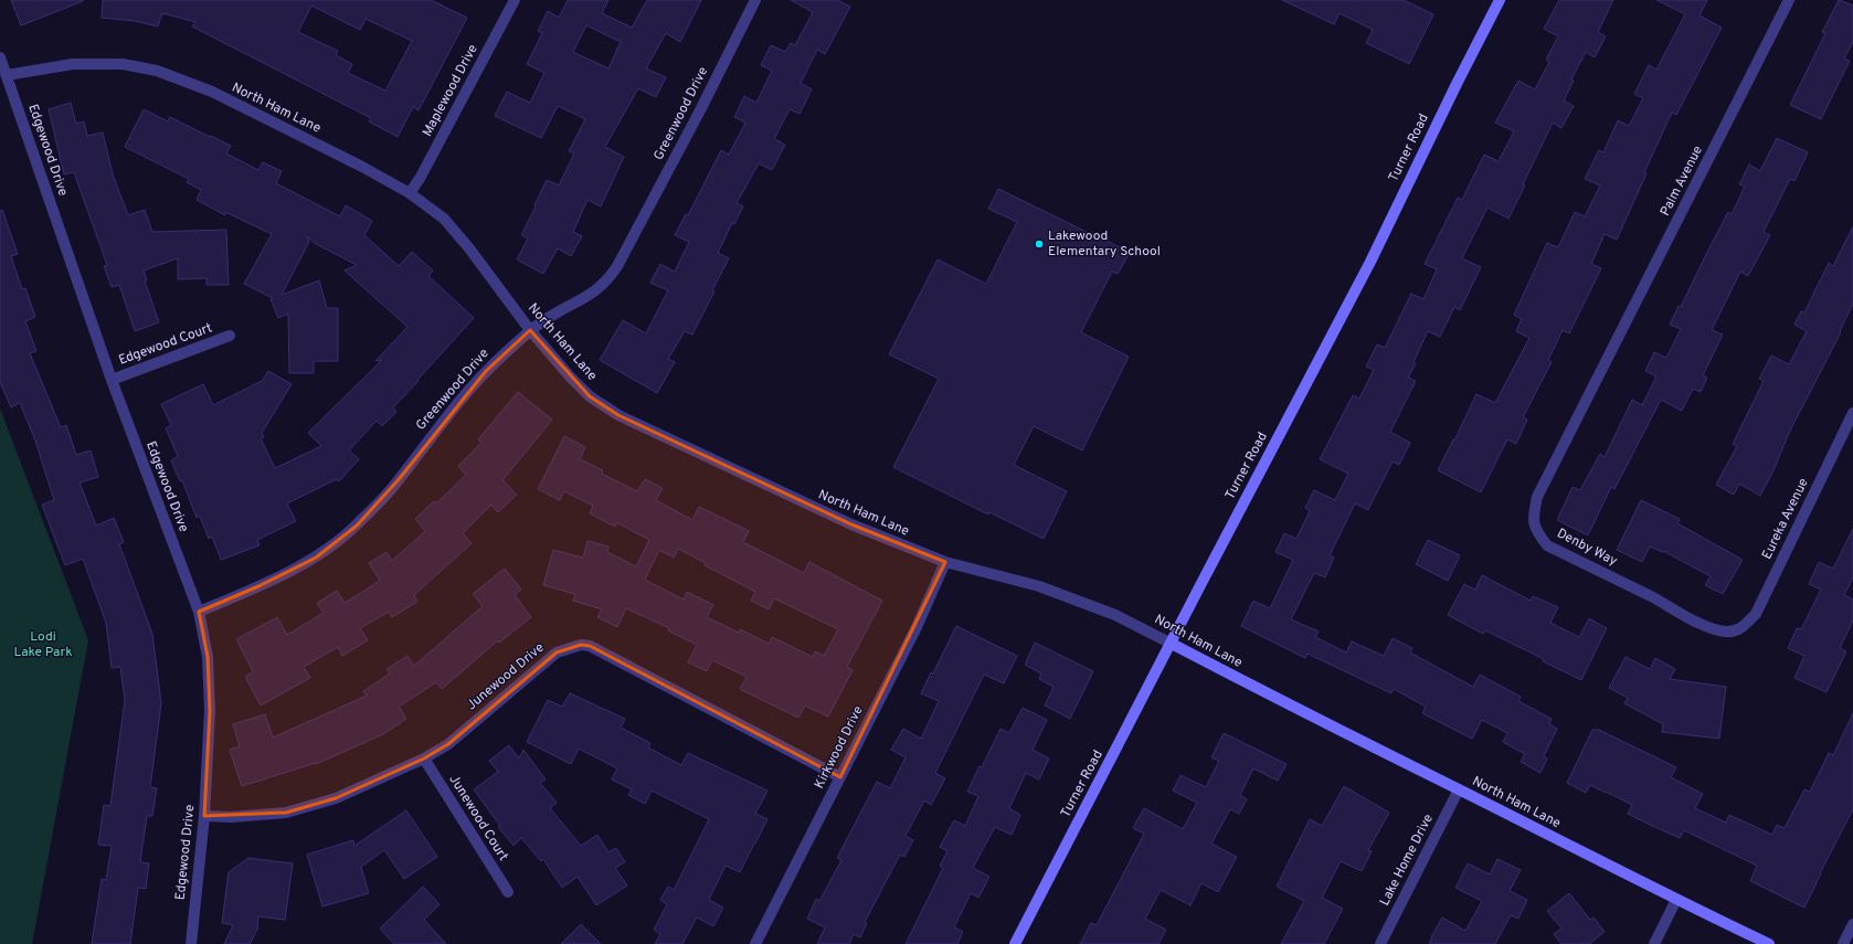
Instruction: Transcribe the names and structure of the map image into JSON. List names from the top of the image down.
{
  "streets": {
    "main road": ["North Ham Lane", "Turner Road"],
    "street": [
      "Maplewood Drive",
      "Greenwood Drive",
      "Edgewood Drive",
      "Palm Avenue",
      "Edgewood Court",
      "Eureka Avenue",
      "Denby Way",
      "Junewood Drive",
      "Kirkwood Drive",
      "Junewood Court",
      "Lake Home Drive"
    ]
  },
  "crossings": [
    ["Maplewood Drive", "North Ham Lane"],
    ["North Ham Lane", "Greenwood Drive"],
    ["North Ham Lane", "Turner Road"],
    ["North Ham Lane", "Edgewood Drive"],
    ["North Ham Lane", "Kirkwood Drive"],
    ["North Ham Lane", "Lake Home Drive"],
    ["Greenwood Drive", "Edgewood Drive"],
    ["Edgewood Drive", "Edgewood Court"],
    ["Edgewood Drive", "Junewood Drive"],
    ["Palm Avenue", "Denby Way"],
    ["Eureka Avenue", "Denby Way"],
    ["Junewood Drive", "Kirkwood Drive"],
    ["Junewood Drive", "Junewood Court"]
  ],
  "parks": ["Lodi Lake Park"],
  "places": ["Lakewood Elementary School"]
}
